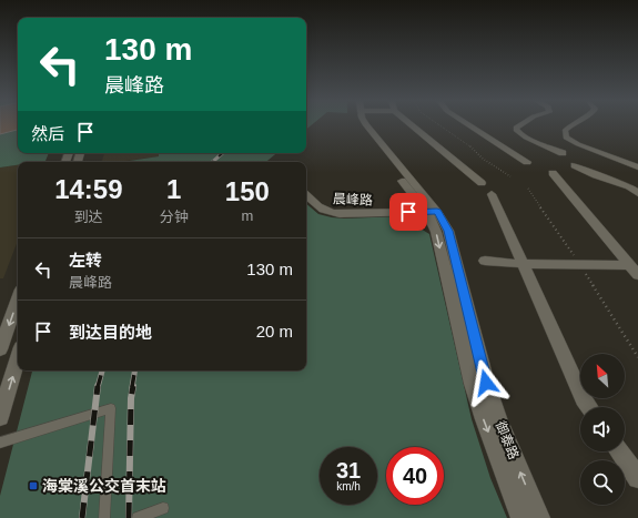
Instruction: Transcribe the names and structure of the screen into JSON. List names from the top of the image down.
{
  "streets": {
    "street": ["晨峰路", "御泰路"]
  },
  "crossings": [
    ["晨峰路", "御泰路"]
  ],
  "places": {
    "transit": ["海棠溪公交首末站"]
  },
  "north": "top left",
  "page": {
    "turn": ["130 m", "晨峰路"],
    "then": "然后",
    "eta": [
      "14:59",
      "到达",
      "1",
      "分钟",
      "150",
      "m"
    ],
    "list": [
      {
        "name": "左转",
        "note": "晨峰路",
        "value": "130 m"
      },
      {
        "name": "到达目的地",
        "value": "20 m"
      }
    ],
    "speed": "31 km/h",
    "limit": "40"
  }
}
